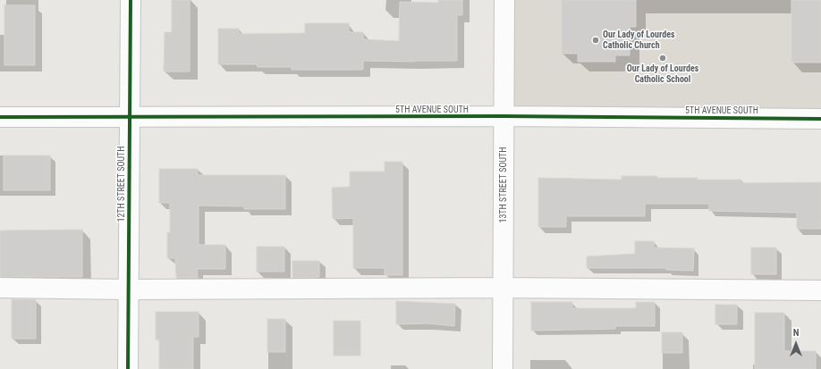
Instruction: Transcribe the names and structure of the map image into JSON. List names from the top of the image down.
{
  "streets": {
    "street": ["5TH AVENUE SOUTH", "12TH STREET SOUTH", "13TH STREET SOUTH"]
  },
  "crossings": [
    ["5TH AVENUE SOUTH", "12TH STREET SOUTH"],
    ["5TH AVENUE SOUTH", "13TH STREET SOUTH"]
  ],
  "places": ["Our Lady of Lourdes Catholic Church", "Our Lady of Lourdes Catholic School"],
  "north": "top"
}
